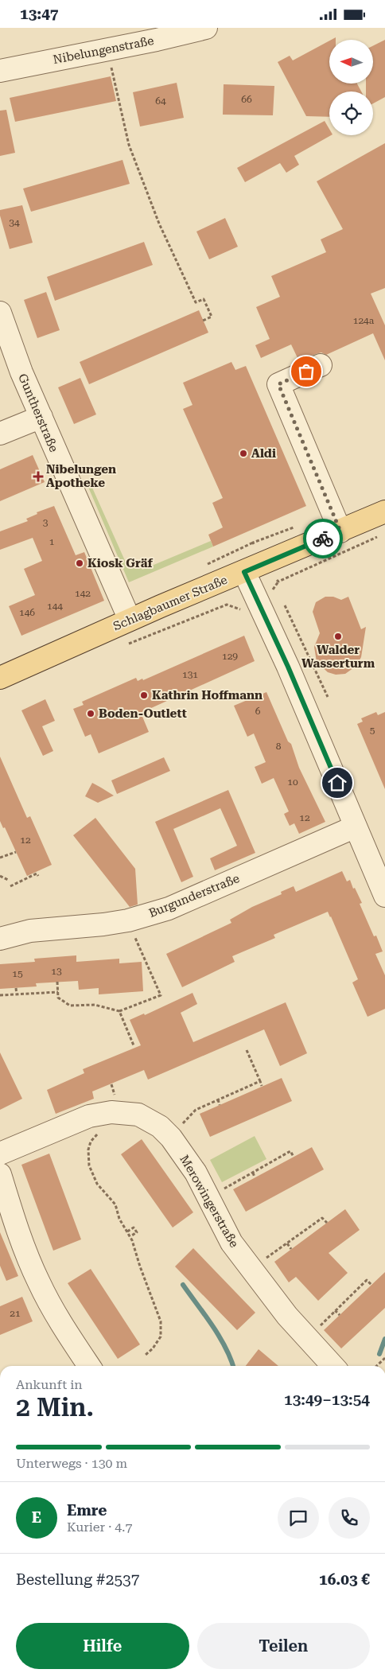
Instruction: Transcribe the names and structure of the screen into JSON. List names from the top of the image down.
{
  "streets": {
    "main road": ["Schlagbaumer Straße"],
    "street": [
      "Nibelungenstraße",
      "Guntherstraße",
      "Burgunderstraße",
      "Merowingerstraße"
    ]
  },
  "crossings": [
    ["Guntherstraße", "Schlagbaumer Straße"]
  ],
  "places": {
    "other": [
      "Aldi",
      "Kiosk Gräf",
      "Walder Wasserturm",
      "Kathrin Hoffmann",
      "Boden-Outlett"
    ],
    "health": ["Nibelungen Apotheke"]
  },
  "house_numbers": [
    "66",
    "64",
    "34",
    "124a",
    "3",
    "1",
    "142",
    "144",
    "146",
    "129",
    "131",
    "6",
    "5",
    "8",
    "10",
    "12",
    "12",
    "13",
    "15",
    "21"
  ],
  "north": "left",
  "page": {
    "status": "13:47",
    "heading": ["2 Min.", "Ankunft in", "13:49–13:54"],
    "panel": [
      "Emre",
      "Kurier · 4.7",
      "Bestellung #2537",
      "16.03 €"
    ],
    "bar": "Unterwegs · 130 m",
    "round": "E",
    "buttons": ["Hilfe", "Teilen"]
  }
}
